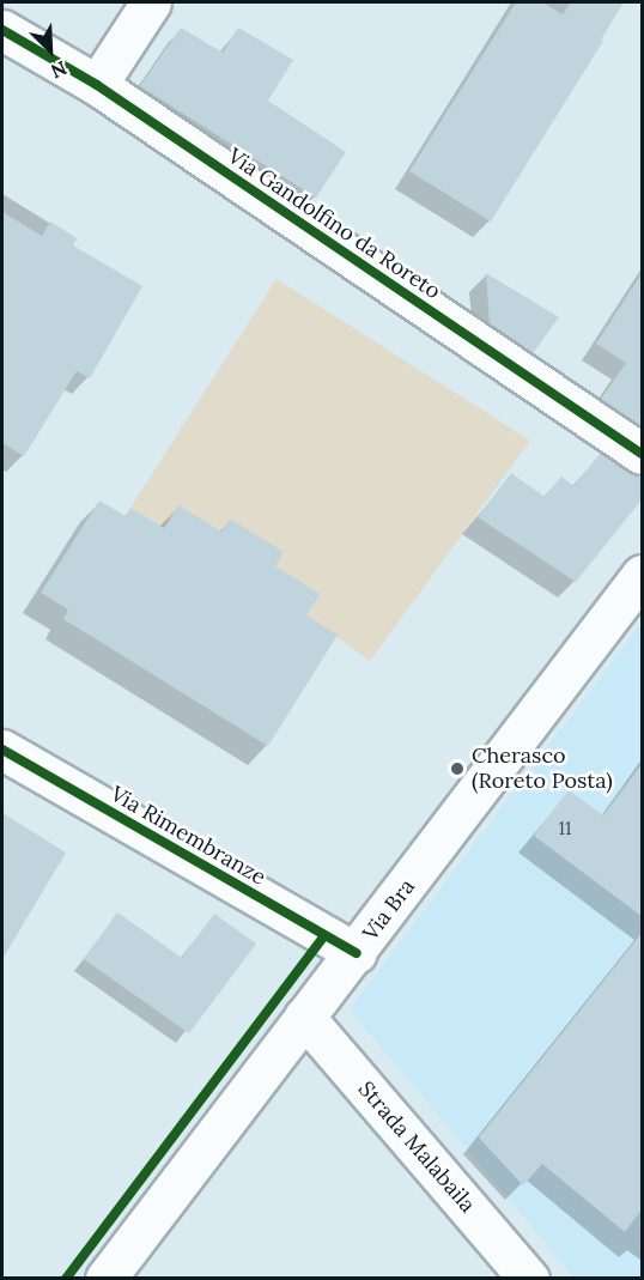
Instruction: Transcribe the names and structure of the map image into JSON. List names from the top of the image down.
{
  "streets": {
    "street": [
      "Via Gandolfino da Roreto",
      "Via Rimembranze",
      "Via Bra",
      "Strada Malabaila"
    ]
  },
  "crossings": [
    ["Via Rimembranze", "Via Bra"],
    ["Via Bra", "Strada Malabaila"]
  ],
  "places": ["Cherasco (Roreto Posta)"],
  "house_numbers": ["11"],
  "north": "bottom right"
}
